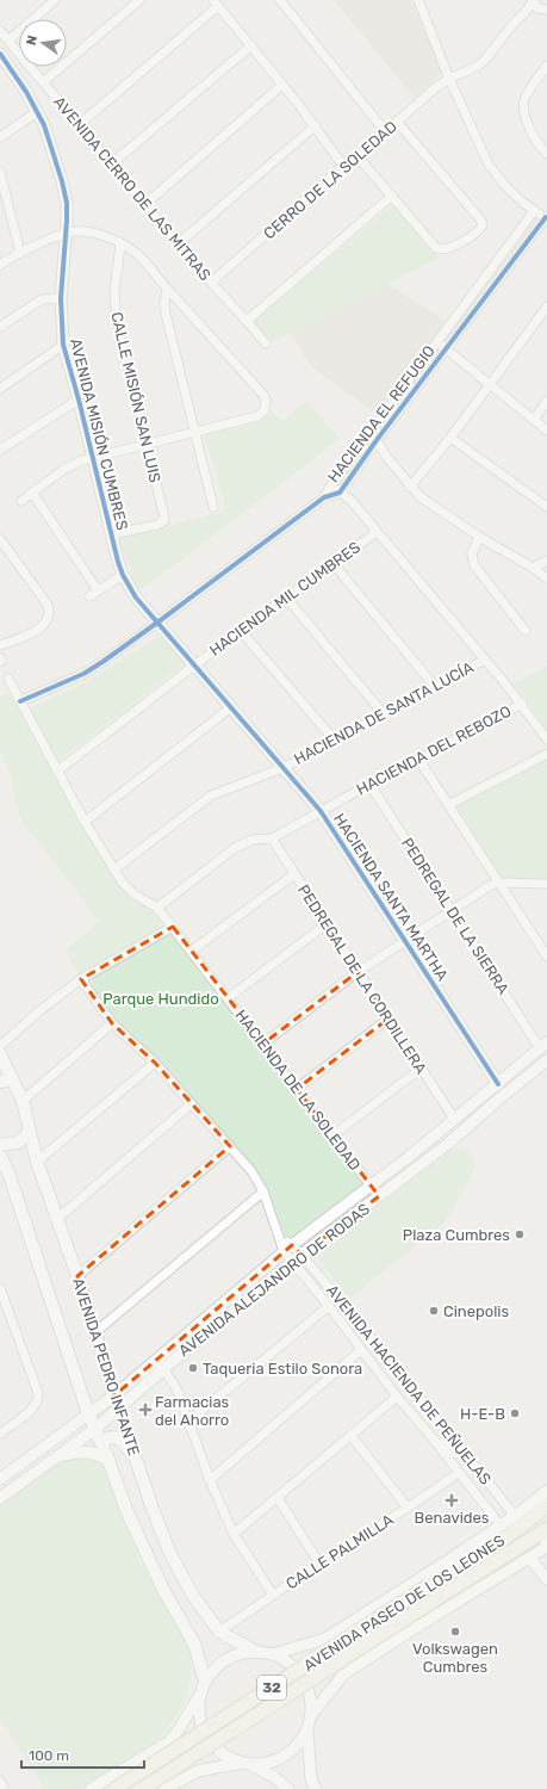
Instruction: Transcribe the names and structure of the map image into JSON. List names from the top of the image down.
{
  "streets": {
    "main road": ["AVENIDA PEDRO INFANTE", "AVENIDA PASEO DE LOS LEONES", "32"],
    "street": [
      "CERRO DE LA SOLEDAD",
      "AVENIDA CERRO DE LAS MITRAS",
      "CALLE MISIÓN SAN LUIS",
      "HACIENDA EL REFUGIO",
      "AVENIDA MISIÓN CUMBRES",
      "HACIENDA MIL CUMBRES",
      "HACIENDA DE SANTA LUCÍA",
      "HACIENDA DEL REBOZO",
      "HACIENDA SANTA MARTHA",
      "PEDREGAL DE LA SIERRA",
      "PEDREGAL DE LA CORDILLERA",
      "HACIENDA DE LA SOLEDAD",
      "AVENIDA ALEJANDRO DE RODAS",
      "AVENIDA HACIENDA DE PEÑUELAS",
      "CALLE PALMILLA"
    ]
  },
  "crossings": [
    ["CERRO DE LA SOLEDAD", "AVENIDA CERRO DE LAS MITRAS"],
    ["CALLE MISIÓN SAN LUIS", "AVENIDA MISIÓN CUMBRES"],
    ["HACIENDA EL REFUGIO", "AVENIDA MISIÓN CUMBRES"],
    ["HACIENDA EL REFUGIO", "HACIENDA SANTA MARTHA"],
    ["AVENIDA MISIÓN CUMBRES", "HACIENDA SANTA MARTHA"],
    ["HACIENDA MIL CUMBRES", "HACIENDA SANTA MARTHA"],
    ["HACIENDA MIL CUMBRES", "HACIENDA DE LA SOLEDAD"],
    ["HACIENDA DE SANTA LUCÍA", "HACIENDA SANTA MARTHA"],
    ["HACIENDA DE SANTA LUCÍA", "HACIENDA DE LA SOLEDAD"],
    ["HACIENDA DEL REBOZO", "HACIENDA SANTA MARTHA"],
    ["HACIENDA DEL REBOZO", "PEDREGAL DE LA SIERRA"],
    ["HACIENDA DEL REBOZO", "PEDREGAL DE LA CORDILLERA"],
    ["HACIENDA SANTA MARTHA", "AVENIDA ALEJANDRO DE RODAS"],
    ["PEDREGAL DE LA SIERRA", "AVENIDA ALEJANDRO DE RODAS"],
    ["PEDREGAL DE LA CORDILLERA", "AVENIDA ALEJANDRO DE RODAS"],
    ["HACIENDA DE LA SOLEDAD", "AVENIDA ALEJANDRO DE RODAS"],
    ["AVENIDA ALEJANDRO DE RODAS", "AVENIDA PEDRO INFANTE"],
    ["AVENIDA ALEJANDRO DE RODAS", "AVENIDA HACIENDA DE PEÑUELAS"],
    ["AVENIDA PEDRO INFANTE", "CALLE PALMILLA"],
    ["AVENIDA PEDRO INFANTE", "AVENIDA PASEO DE LOS LEONES"],
    ["AVENIDA HACIENDA DE PEÑUELAS", "CALLE PALMILLA"],
    ["AVENIDA HACIENDA DE PEÑUELAS", "AVENIDA PASEO DE LOS LEONES"]
  ],
  "parks": ["Parque Hundido"],
  "places": {
    "other": [
      "Plaza Cumbres",
      "Cinepolis",
      "Taqueria Estilo Sonora",
      "H-E-B",
      "Volkswagen Cumbres"
    ],
    "health": ["Farmacias del Ahorro", "Benavides"]
  },
  "scale_bar": "100 m",
  "north": "left"
}
